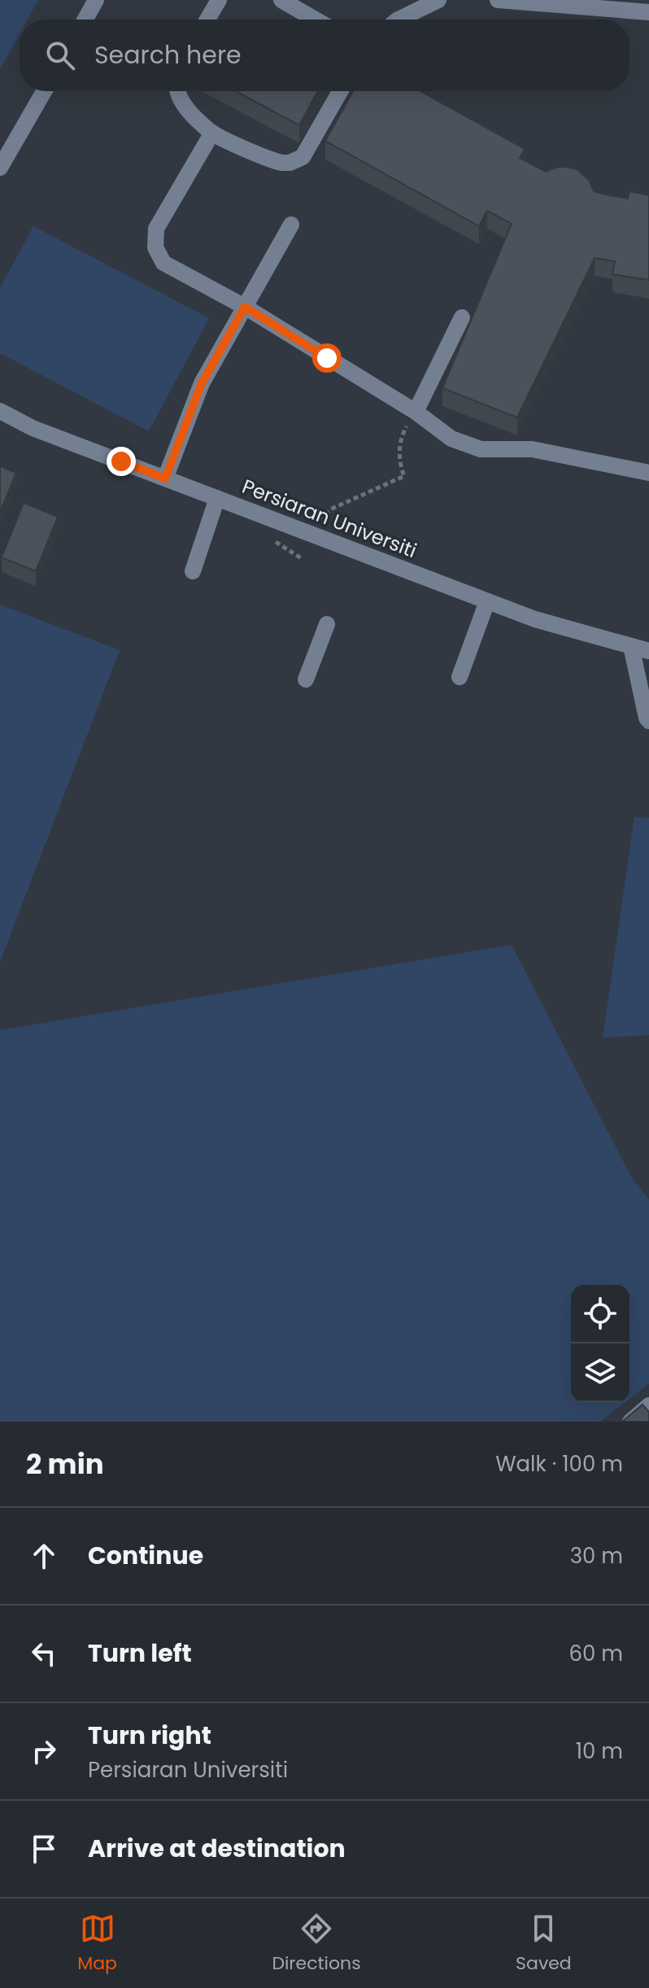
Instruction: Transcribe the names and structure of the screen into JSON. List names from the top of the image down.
{
  "streets": {
    "street": ["Persiaran Universiti"]
  },
  "page": {
    "search": "Search here",
    "heading": ["2 min", "Walk · 100 m"],
    "list": [
      ["Continue", "30 m"],
      ["Turn left", "60 m"],
      ["Turn right", "Persiaran Universiti", "10 m"],
      "Arrive at destination"
    ],
    "nav": ["Map", "Directions", "Saved"]
  }
}
